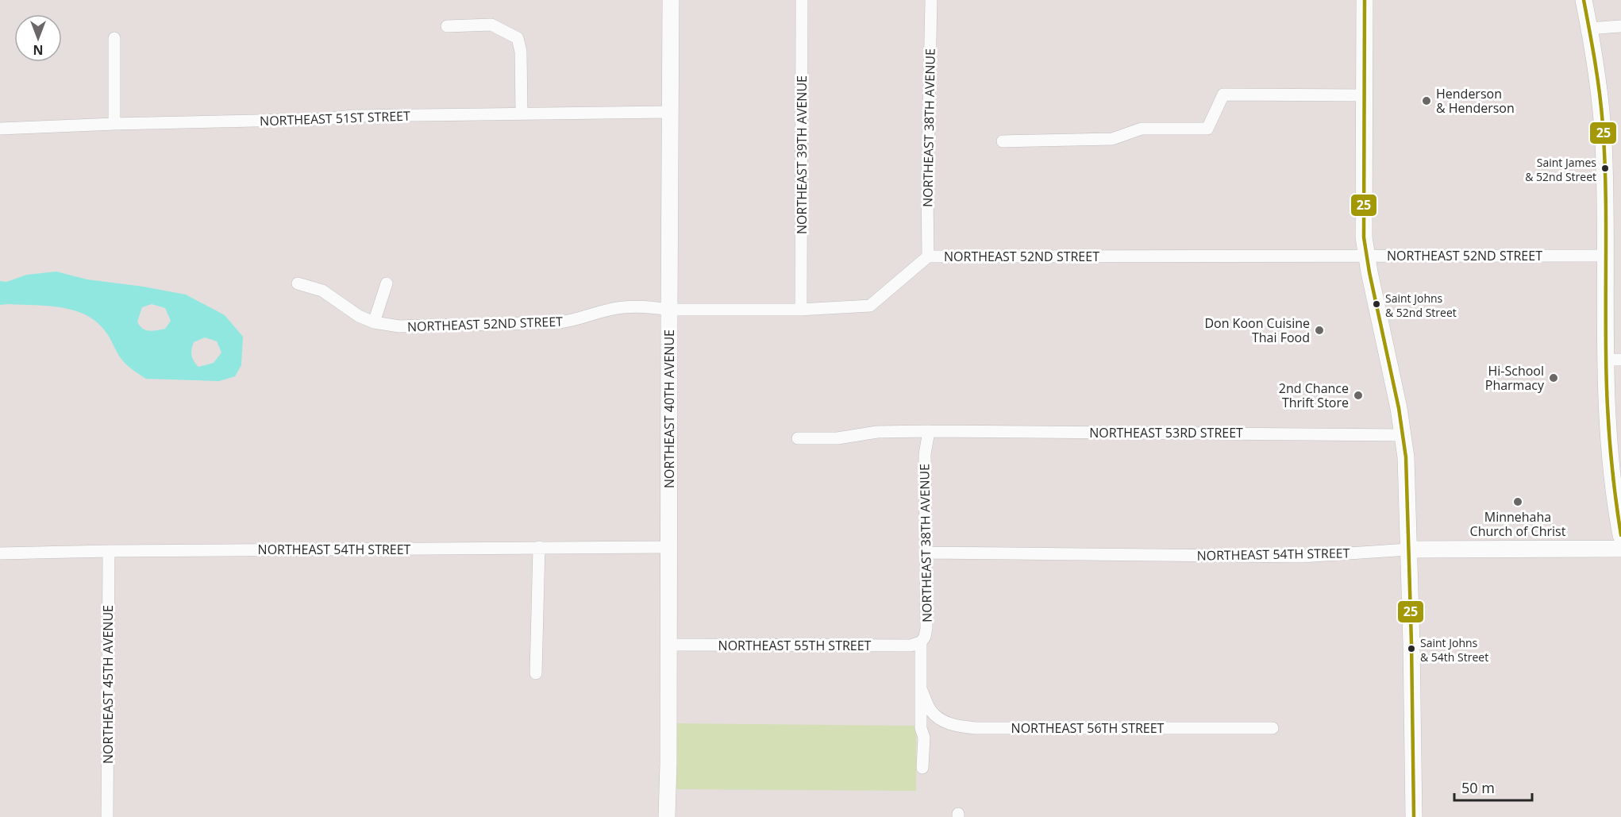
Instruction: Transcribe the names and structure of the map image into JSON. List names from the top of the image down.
{
  "streets": {
    "main road": ["NORTHEAST 40TH AVENUE", "NORTHEAST 54TH STREET"],
    "street": [
      "NORTHEAST 51ST STREET",
      "NORTHEAST 38TH AVENUE",
      "NORTHEAST 39TH AVENUE",
      "NORTHEAST 52ND STREET",
      "NORTHEAST 53RD STREET",
      "NORTHEAST 55TH STREET",
      "NORTHEAST 45TH AVENUE",
      "NORTHEAST 56TH STREET"
    ]
  },
  "crossings": [
    ["NORTHEAST 51ST STREET", "NORTHEAST 40TH AVENUE"],
    ["NORTHEAST 38TH AVENUE", "NORTHEAST 52ND STREET"],
    ["NORTHEAST 38TH AVENUE", "NORTHEAST 53RD STREET"],
    ["NORTHEAST 38TH AVENUE", "NORTHEAST 54TH STREET"],
    ["NORTHEAST 38TH AVENUE", "NORTHEAST 55TH STREET"],
    ["NORTHEAST 38TH AVENUE", "NORTHEAST 56TH STREET"],
    ["NORTHEAST 39TH AVENUE", "NORTHEAST 52ND STREET"],
    ["NORTHEAST 52ND STREET", "NORTHEAST 40TH AVENUE"],
    ["NORTHEAST 40TH AVENUE", "NORTHEAST 54TH STREET"],
    ["NORTHEAST 40TH AVENUE", "NORTHEAST 55TH STREET"],
    ["NORTHEAST 54TH STREET", "NORTHEAST 45TH AVENUE"]
  ],
  "places": [
    "Henderson & Henderson",
    "Saint James & 52nd Street",
    "Saint Johns & 52nd Street",
    "Don Koon Cuisine Thai Food",
    "Hi-School Pharmacy",
    "2nd Chance Thrift Store",
    "Minnehaha Church of Christ",
    "Saint Johns & 54th Street"
  ],
  "lines": ["transit line 25"],
  "scale_bar": "50 m",
  "north": "bottom"
}
